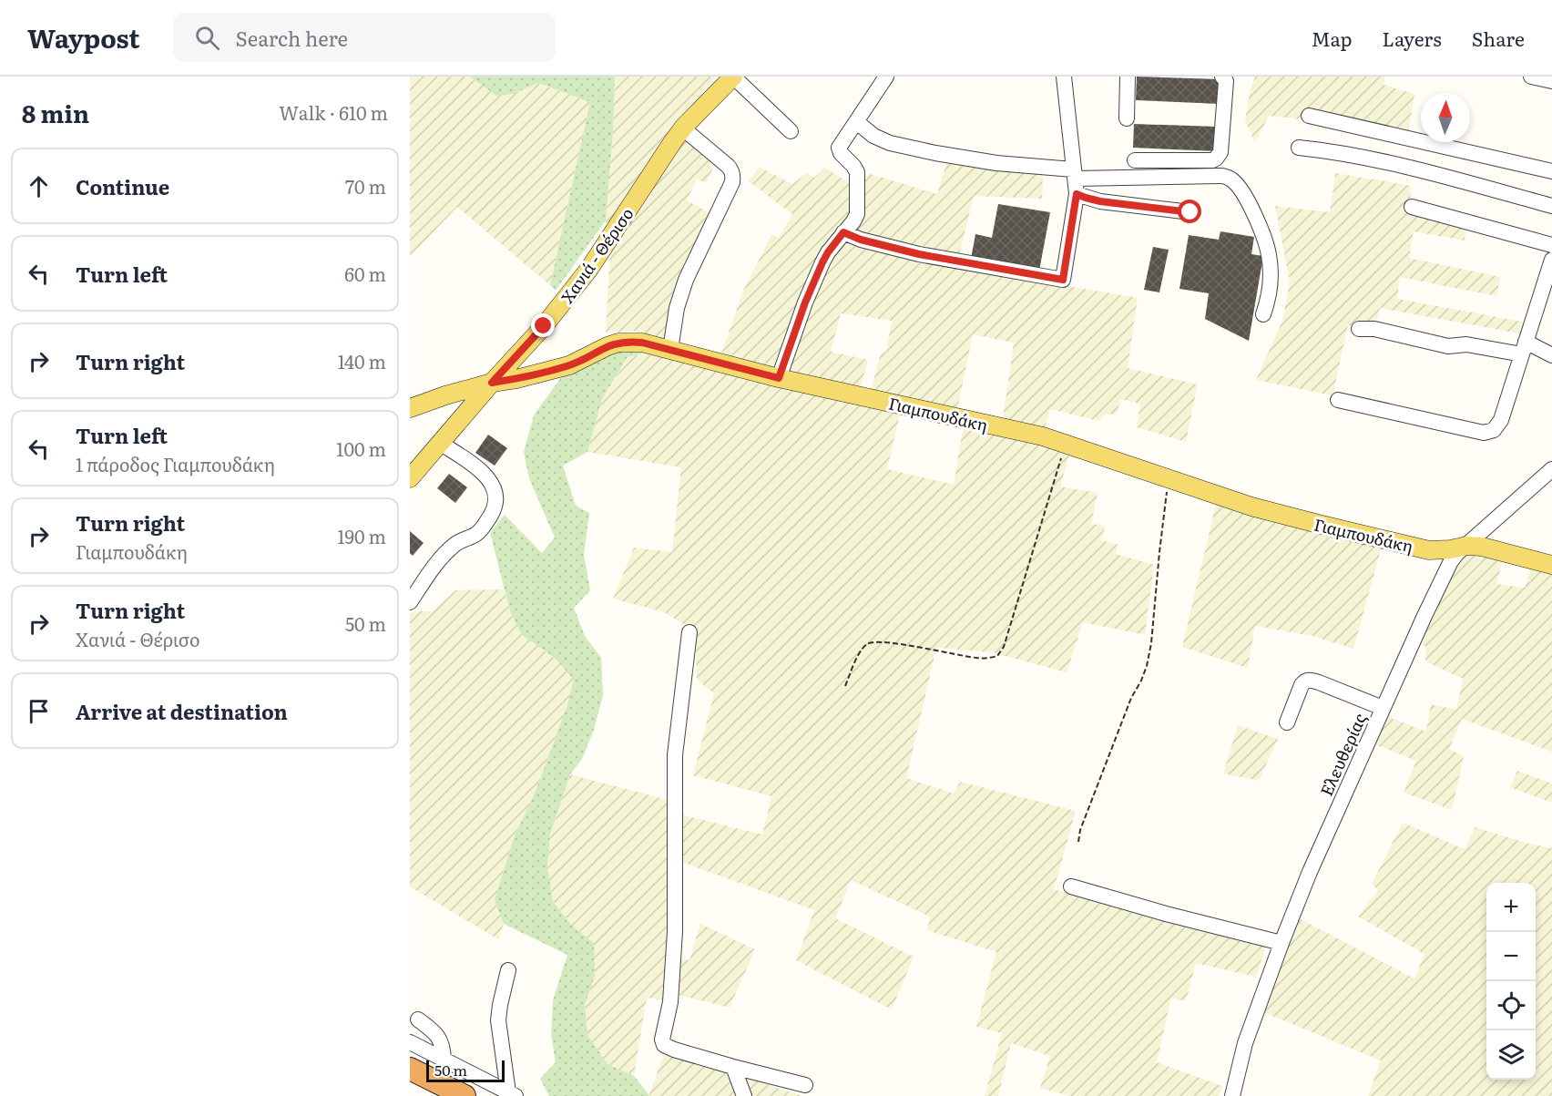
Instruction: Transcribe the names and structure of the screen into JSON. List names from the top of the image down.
{
  "streets": {
    "main road": ["Χανιά - Θέρισο", "Γιαμπουδάκη"],
    "street": ["Ελευθερίας"]
  },
  "crossings": [
    ["Χανιά - Θέρισο", "Γιαμπουδάκη"],
    ["Γιαμπουδάκη", "Ελευθερίας"]
  ],
  "scale_bar": "50 m",
  "north": "top",
  "page": {
    "header": "Waypost",
    "search": "Search here",
    "nav": ["Map", "Layers", "Share"],
    "heading": ["8 min", "Walk · 610 m"],
    "list": [
      ["Continue", "70 m"],
      ["Turn left", "60 m"],
      ["Turn right", "140 m"],
      ["Turn left", "1 πάροδος Γιαμπουδάκη", "100 m"],
      ["Turn right", "Γιαμπουδάκη", "190 m"],
      ["Turn right", "Χανιά - Θέρισο", "50 m"],
      "Arrive at destination"
    ],
    "map_buttons": ["+", "−"],
    "scale": "50 m"
  }
}
